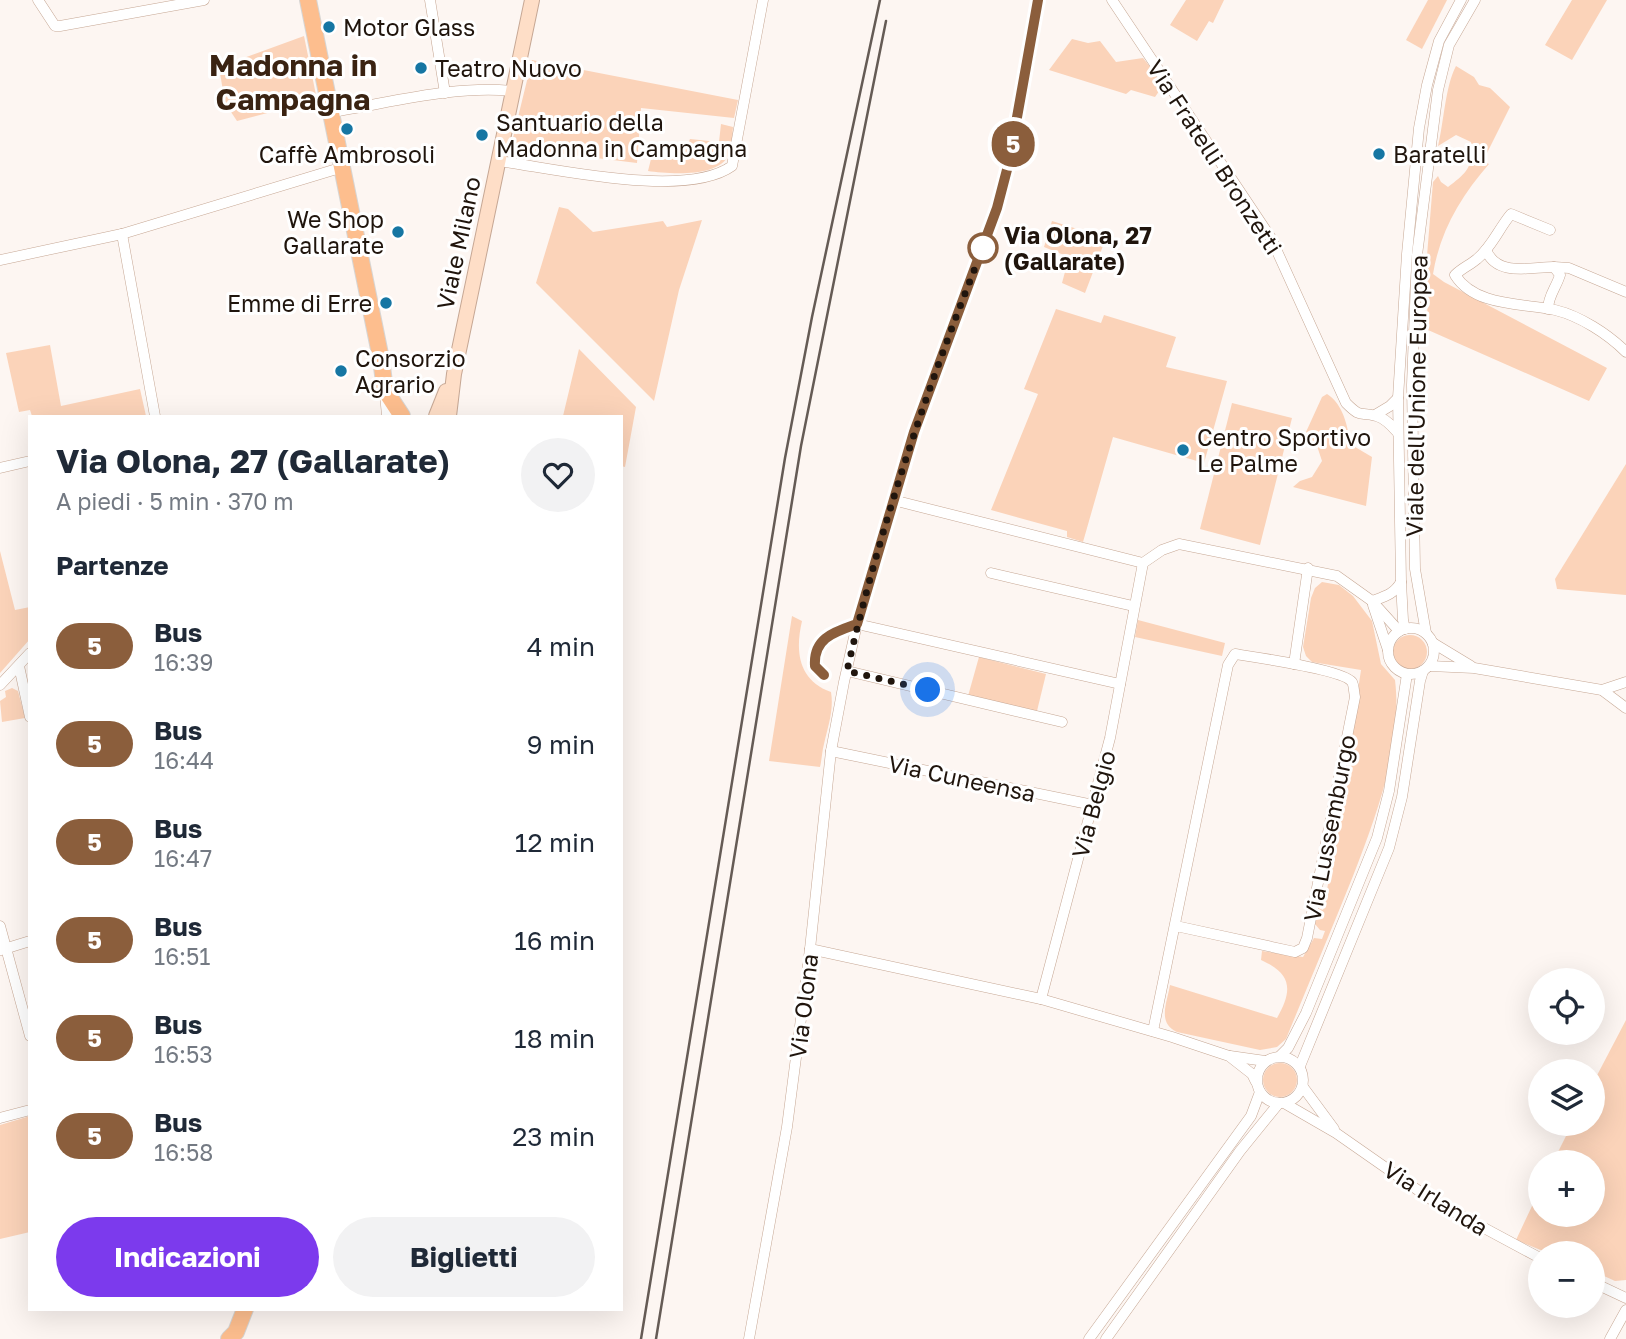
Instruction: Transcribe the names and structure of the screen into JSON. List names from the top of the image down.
{
  "streets": {
    "street": [
      "Via Fratelli Bronzetti",
      "Viale Milano",
      "Viale dell'Unione Europea",
      "Via Cuneensa",
      "Via Belgio",
      "Via Lussemburgo",
      "Via Olona",
      "Via Irlanda"
    ]
  },
  "crossings": [
    ["Via Fratelli Bronzetti", "Viale dell'Unione Europea"],
    ["Via Cuneensa", "Via Belgio"],
    ["Via Cuneensa", "Via Olona"]
  ],
  "districts": ["Madonna in Campagna"],
  "places": [
    "Motor Glass",
    "Teatro Nuovo",
    "Caffè Ambrosoli",
    "Santuario della Madonna in Campagna",
    "Baratelli",
    "We Shop Gallarate",
    "Via Olona, 27 (Gallarate)",
    "Emme di Erre",
    "Consorzio Agrario",
    "Centro Sportivo Le Palme"
  ],
  "lines": ["bus line 5"],
  "page": {
    "on_map": "5",
    "heading": [
      ["Via Olona, 27 (Gallarate)", "A piedi · 5 min · 370 m"],
      "Partenze"
    ],
    "list": [
      {
        "mark": "5",
        "name": "Bus",
        "note": "16:39",
        "value": "4 min"
      },
      {
        "mark": "5",
        "name": "Bus",
        "note": "16:44",
        "value": "9 min"
      },
      {
        "mark": "5",
        "name": "Bus",
        "note": "16:47",
        "value": "12 min"
      },
      {
        "mark": "5",
        "name": "Bus",
        "note": "16:51",
        "value": "16 min"
      },
      {
        "mark": "5",
        "name": "Bus",
        "note": "16:53",
        "value": "18 min"
      },
      {
        "mark": "5",
        "name": "Bus",
        "note": "16:58",
        "value": "23 min"
      }
    ],
    "map_buttons": ["+", "−"],
    "buttons": ["Indicazioni", "Biglietti"]
  }
}
